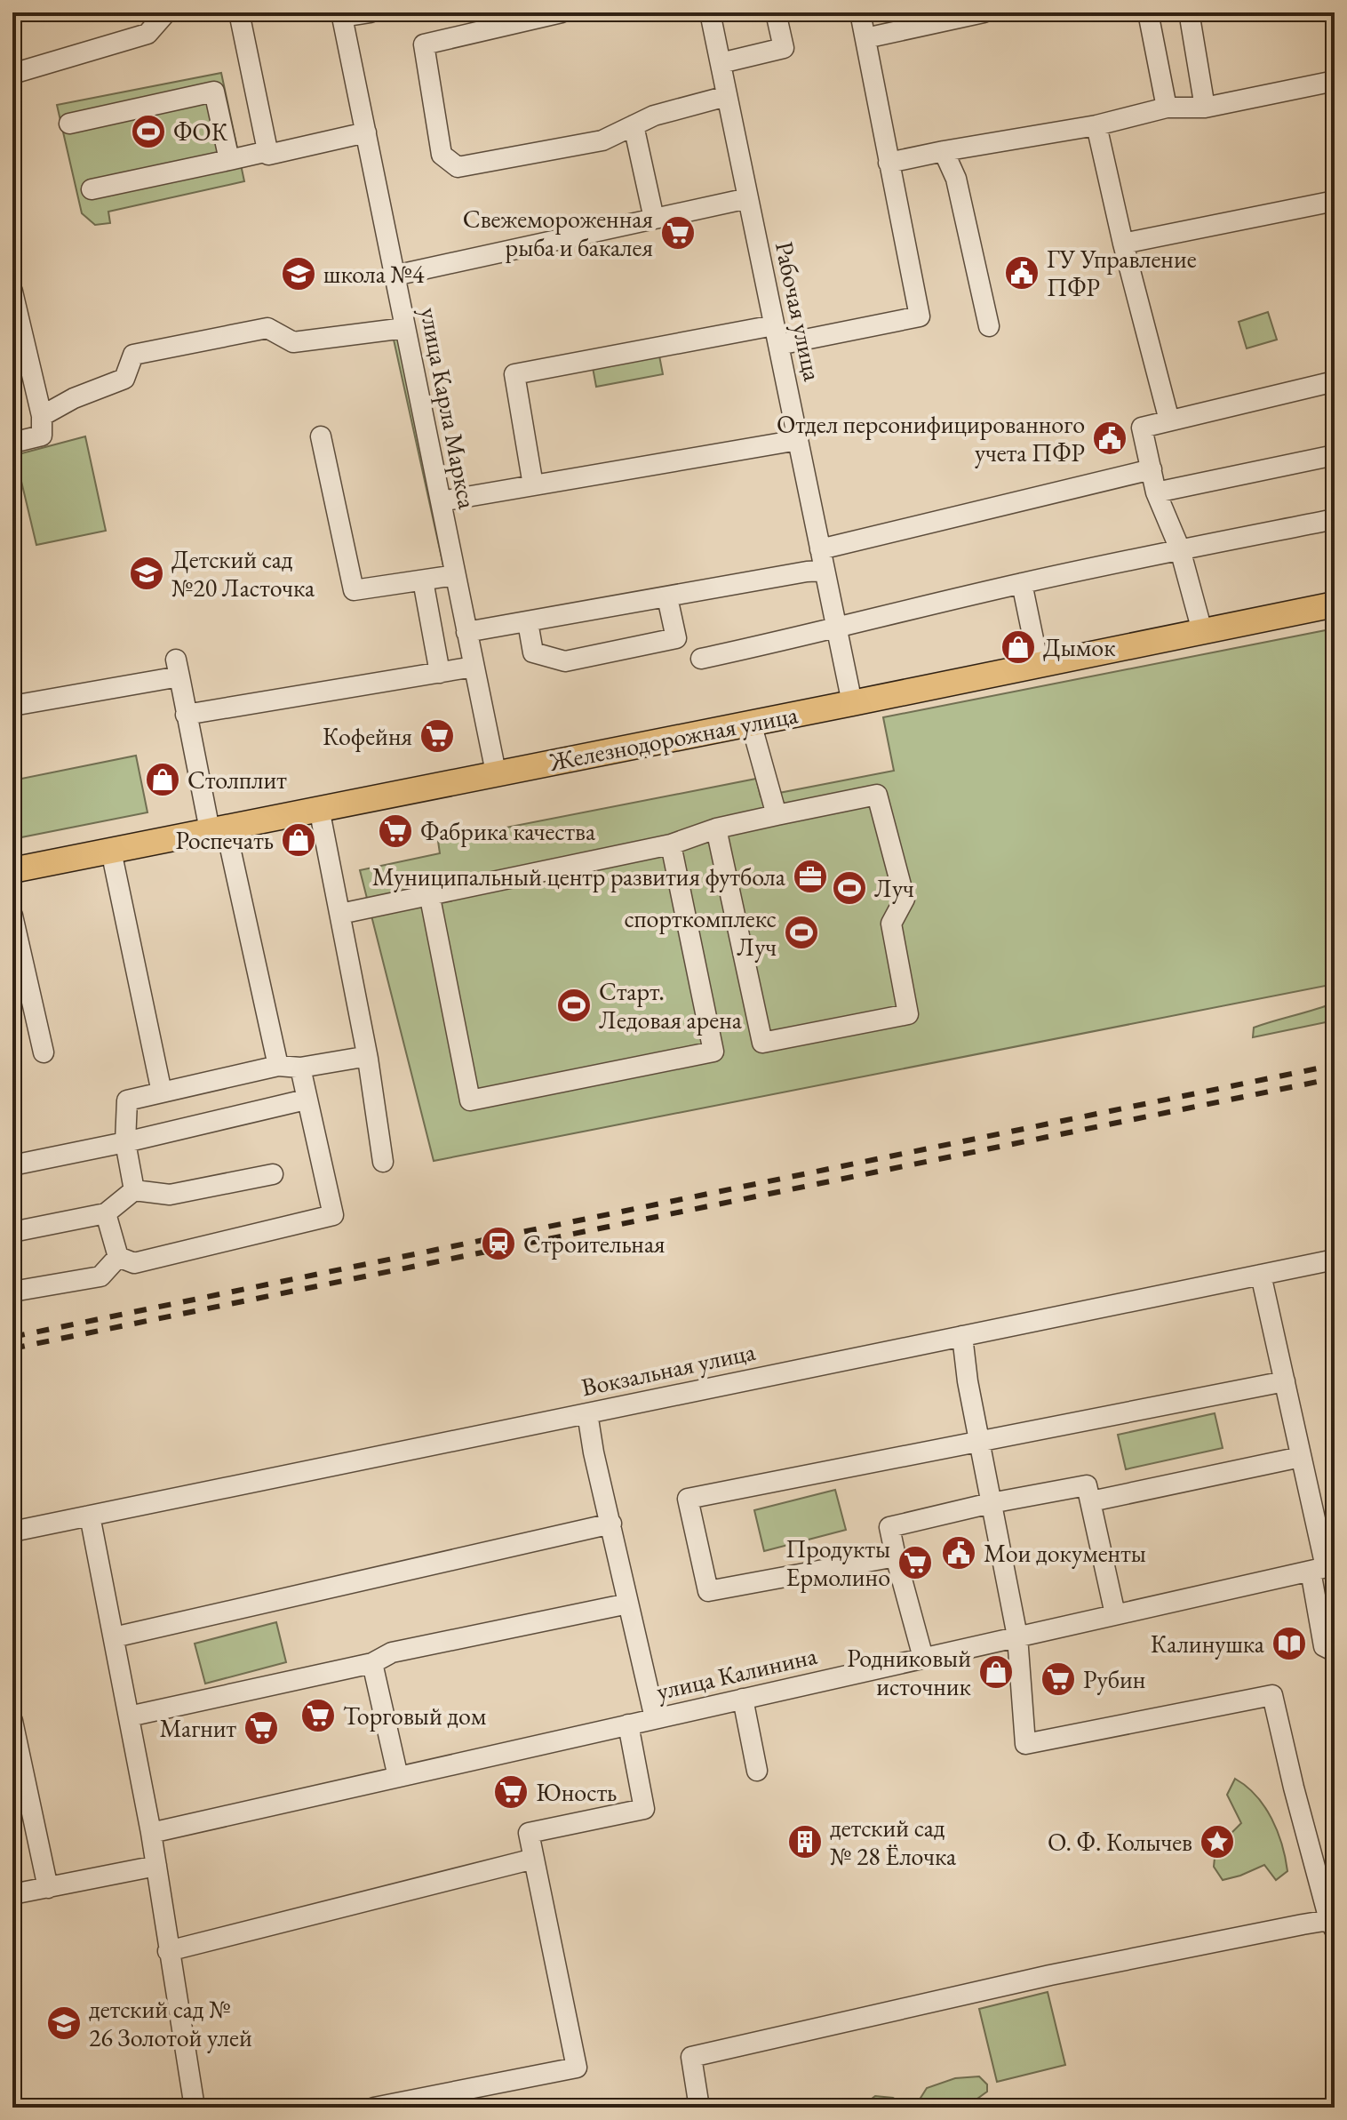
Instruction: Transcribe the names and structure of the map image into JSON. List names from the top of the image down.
{
  "streets": {
    "main road": ["Железнодорожная улица"],
    "street": [
      "Рабочая улица",
      "улица Карла Маркса",
      "Вокзальная улица",
      "улица Калинина"
    ]
  },
  "crossings": [
    ["Рабочая улица", "Железнодорожная улица"],
    ["улица Карла Маркса", "Железнодорожная улица"]
  ],
  "places": {
    "sports": [
      "ФОК",
      "Луч",
      "спорткомплекс Луч",
      "Старт. Ледовая арена"
    ],
    "supermarket": [
      "Свежемороженная рыба и бакалея",
      "Кофейня",
      "Фабрика качества",
      "Продукты Ермолино",
      "Рубин",
      "Торговый дом",
      "Магнит",
      "Юность"
    ],
    "public building": ["ГУ Управление ПФР", "Отдел персонифицированного учета ПФР", "Мои документы"],
    "school or university": ["школа №4", "Детский сад №20 Ласточка", "детский сад № 26 Золотой улей"],
    "shop": [
      "Дымок",
      "Столплит",
      "Роспечать",
      "Родниковый источник"
    ],
    "office": ["Муниципальный центр развития футбола"],
    "station": ["Строительная"],
    "library": ["Калинушка"],
    "building": ["детский сад № 28 Ёлочка"],
    "place": ["О. Ф. Колычев"]
  }
}
